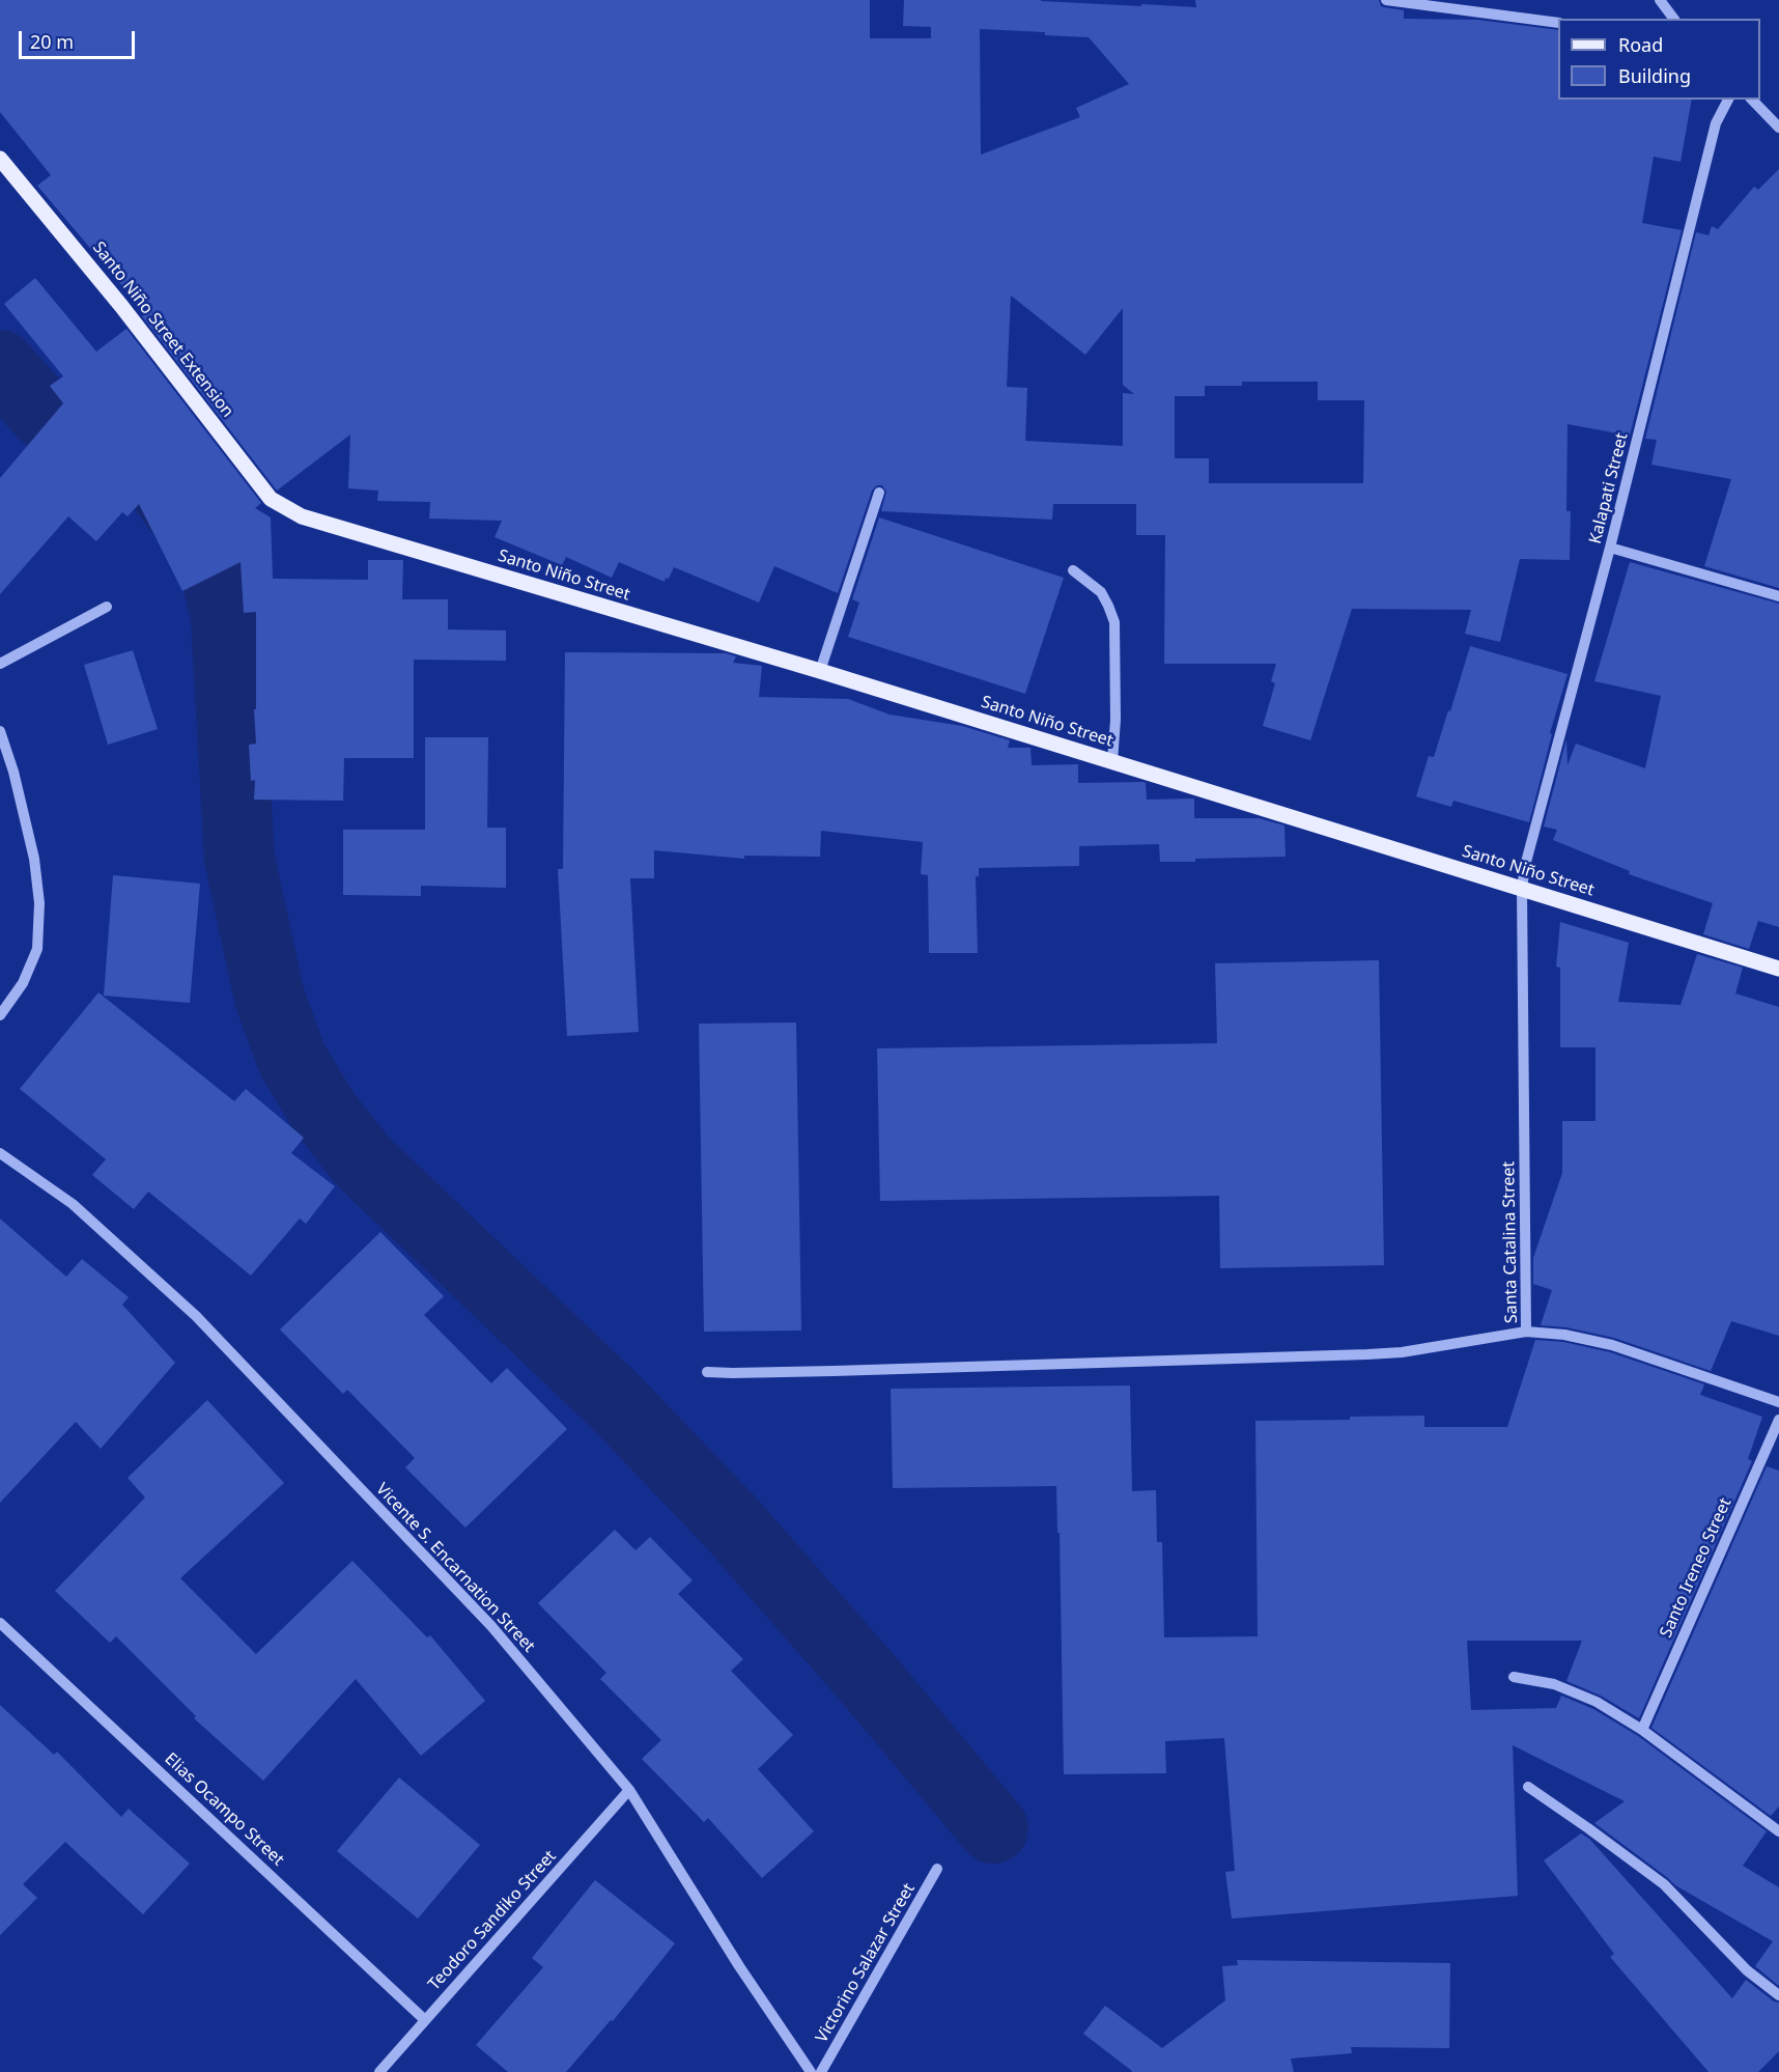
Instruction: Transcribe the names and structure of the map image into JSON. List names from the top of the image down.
{
  "streets": {
    "main road": ["Santo Niño Street Extension", "Santo Niño Street"],
    "street": [
      "Kalapati Street",
      "Santa Catalina Street",
      "Vicente S. Encarnation Street",
      "Santo Ireneo Street",
      "Elias Ocampo Street",
      "Teodoro Sandiko Street",
      "Victorino Salazar Street"
    ]
  },
  "crossings": [
    ["Santo Niño Street Extension", "Santo Niño Street"],
    ["Kalapati Street", "Santo Niño Street"],
    ["Kalapati Street", "Santa Catalina Street"],
    ["Santo Niño Street", "Santa Catalina Street"],
    ["Vicente S. Encarnation Street", "Teodoro Sandiko Street"],
    ["Elias Ocampo Street", "Teodoro Sandiko Street"]
  ],
  "legend": ["Road", "Building"],
  "scale_bar": "20 m"
}
